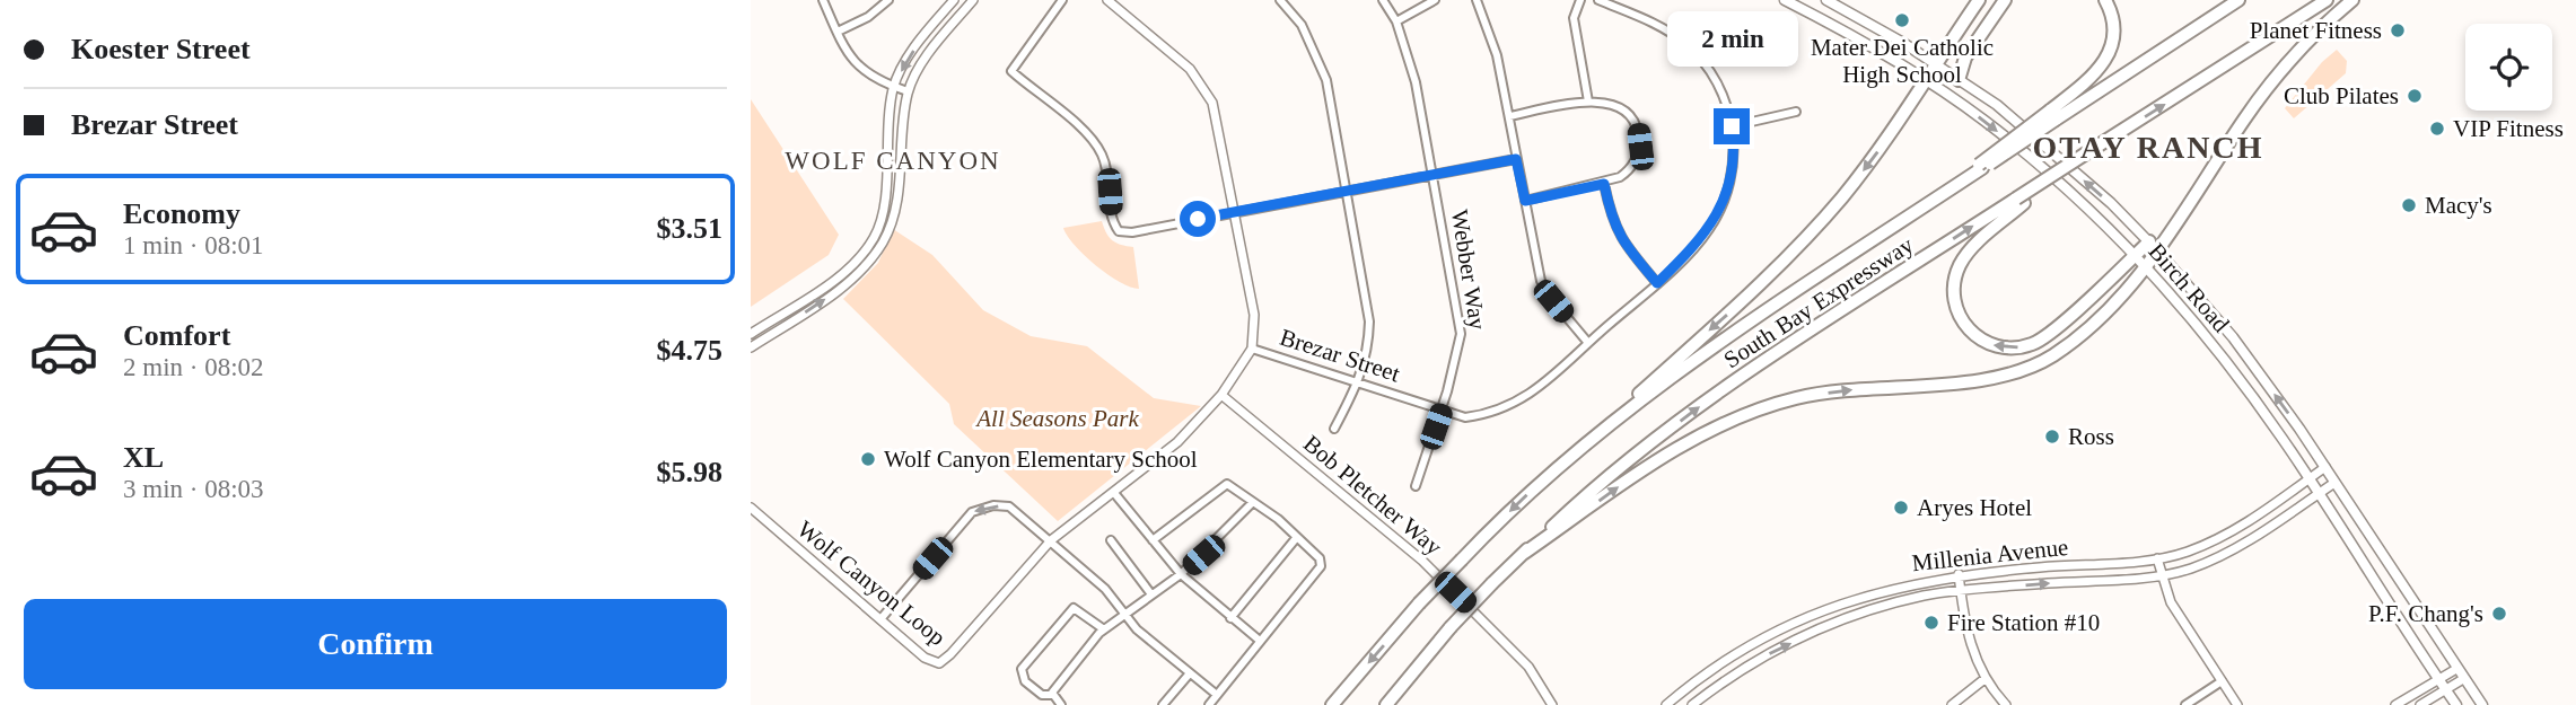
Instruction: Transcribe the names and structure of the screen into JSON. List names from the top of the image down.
{
  "streets": {
    "highway": ["South Bay Expressway"],
    "main road": ["Birch Road"],
    "street": [
      "Webber Way",
      "Brezar Street",
      "Bob Pletcher Way",
      "Millenia Avenue",
      "Wolf Canyon Loop"
    ]
  },
  "crossings": [
    ["Webber Way", "Brezar Street"],
    ["Birch Road", "Millenia Avenue"],
    ["Brezar Street", "Wolf Canyon Loop"],
    ["Bob Pletcher Way", "Wolf Canyon Loop"]
  ],
  "districts": ["OTAY RANCH", "WOLF CANYON"],
  "parks": ["All Seasons Park"],
  "places": [
    "Mater Dei Catholic High School",
    "Planet Fitness",
    "Club Pilates",
    "VIP Fitness",
    "Macy's",
    "Ross",
    "Wolf Canyon Elementary School",
    "Aryes Hotel",
    "P.F. Chang's",
    "Fire Station #10"
  ],
  "page": {
    "banner": ["Koester Street", "Brezar Street"],
    "bubble": "2 min",
    "list": [
      {
        "name": "Economy",
        "note": "1 min · 08:01",
        "value": "$3.51"
      },
      {
        "name": "Comfort",
        "note": "2 min · 08:02",
        "value": "$4.75"
      },
      {
        "name": "XL",
        "note": "3 min · 08:03",
        "value": "$5.98"
      }
    ],
    "buttons": "Confirm"
  }
}
